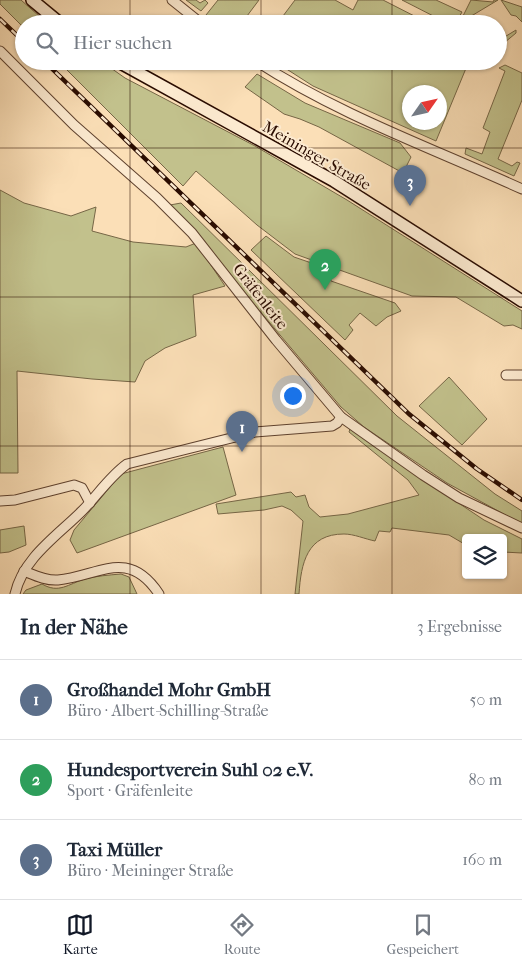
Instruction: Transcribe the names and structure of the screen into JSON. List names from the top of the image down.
{
  "streets": {
    "main road": ["Meininger Straße"],
    "street": ["Gräfenleite"]
  },
  "north": "top right",
  "page": {
    "search": "Hier suchen",
    "pins": ["3", "2", "1"],
    "heading": ["In der Nähe", "3 Ergebnisse"],
    "list": [
      {
        "mark": "1",
        "name": "Großhandel Mohr GmbH",
        "note": "Büro · Albert-Schilling-Straße",
        "value": "50 m"
      },
      {
        "mark": "2",
        "name": "Hundesportverein Suhl 02 e.V.",
        "note": "Sport · Gräfenleite",
        "value": "80 m"
      },
      {
        "mark": "3",
        "name": "Taxi Müller",
        "note": "Büro · Meininger Straße",
        "value": "160 m"
      }
    ],
    "nav": ["Karte", "Route", "Gespeichert"]
  }
}
